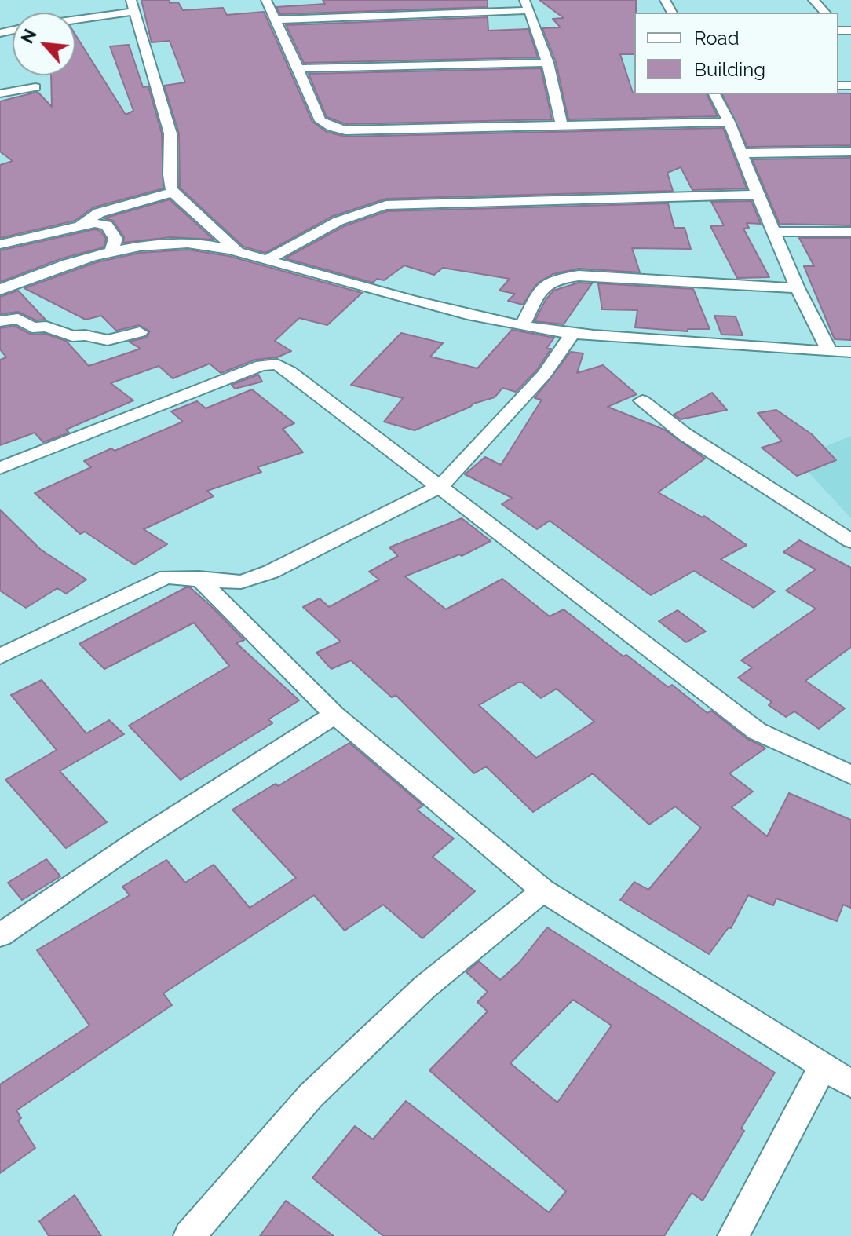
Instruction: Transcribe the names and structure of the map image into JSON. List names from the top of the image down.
{
  "legend": ["Road", "Building"],
  "north": "top left"
}
